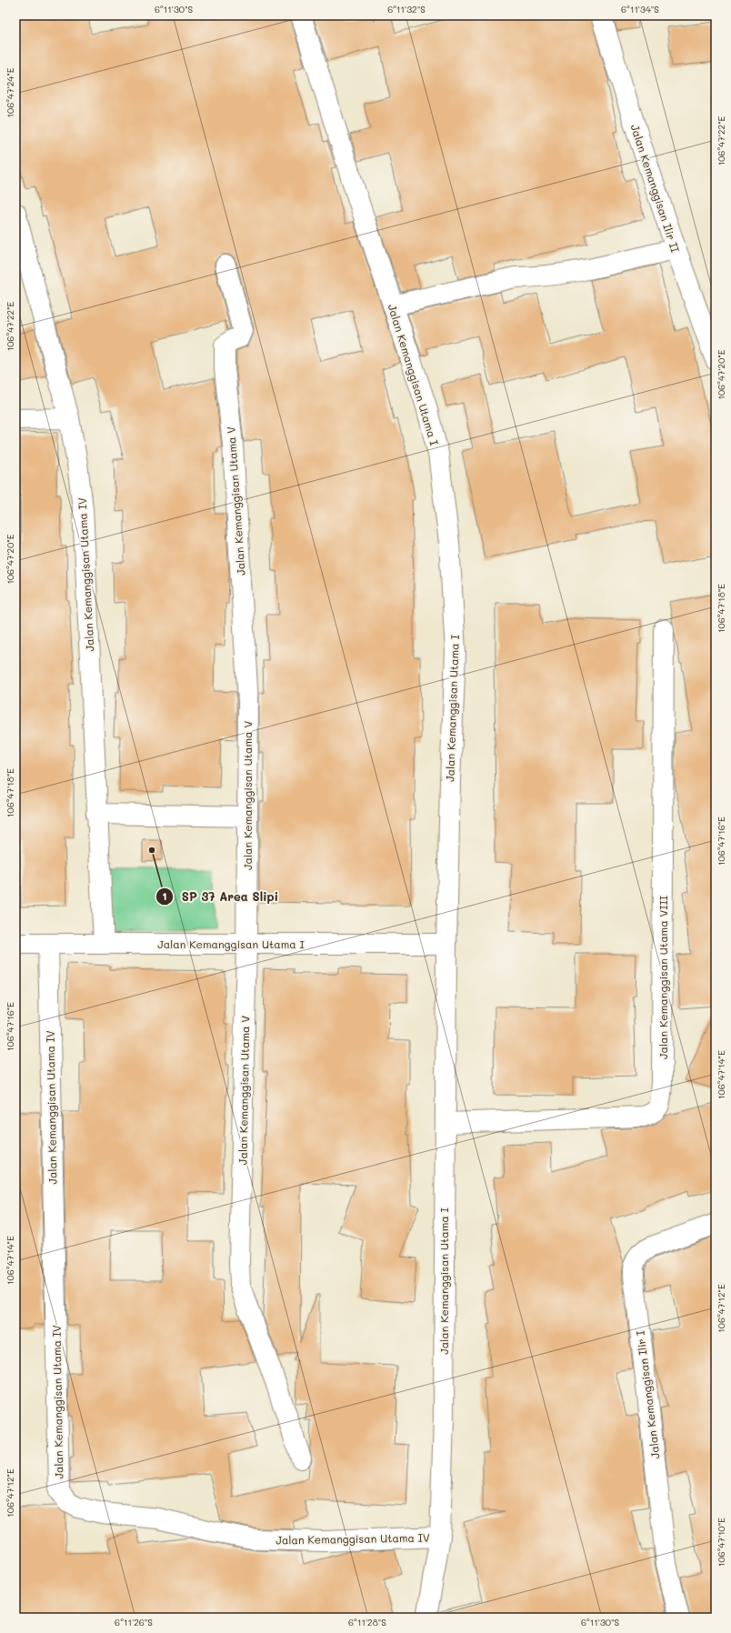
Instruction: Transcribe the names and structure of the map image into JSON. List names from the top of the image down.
{
  "streets": {
    "street": [
      "Jalan Kemanggisan Ilir II",
      "Jalan Kemanggisan Utama I",
      "Jalan Kemanggisan Utama V",
      "Jalan Kemanggisan Utama IV",
      "Jalan Kemanggisan Utama VIII",
      "Jalan Kemanggisan Ilir I"
    ]
  },
  "crossings": [
    ["Jalan Kemanggisan Utama I", "Jalan Kemanggisan Utama V"],
    ["Jalan Kemanggisan Utama I", "Jalan Kemanggisan Utama IV"],
    ["Jalan Kemanggisan Utama I", "Jalan Kemanggisan Utama VIII"]
  ],
  "places": ["SP 37 Area Slipi"],
  "coordinates": [
    "6°11'30\"S",
    "6°11'32\"S",
    "6°11'34\"S",
    "106°47'24\"E",
    "106°47'22\"E",
    "106°47'20\"E",
    "106°47'18\"E",
    "106°47'16\"E",
    "106°47'14\"E",
    "106°47'12\"E",
    "106°47'10\"E",
    "6°11'26\"S",
    "6°11'28\"S"
  ]
}
